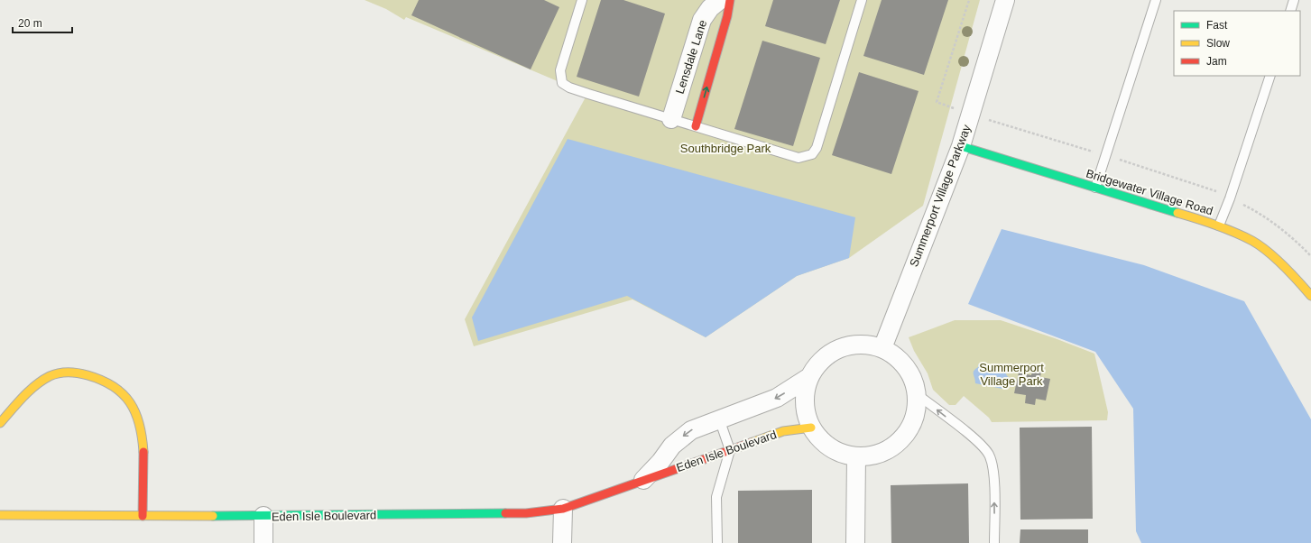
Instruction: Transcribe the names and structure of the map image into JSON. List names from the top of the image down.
{
  "streets": {
    "street": [
      "Lensdale Lane",
      "Bridgewater Village Road",
      "Summerport Village Parkway",
      "Eden Isle Boulevard"
    ]
  },
  "crossings": [
    ["Bridgewater Village Road", "Summerport Village Parkway"],
    ["Summerport Village Parkway", "Eden Isle Boulevard"]
  ],
  "parks": ["Southbridge Park", "Summerport Village Park"],
  "legend": ["Fast", "Slow", "Jam"],
  "scale_bar": "20 m"
}
